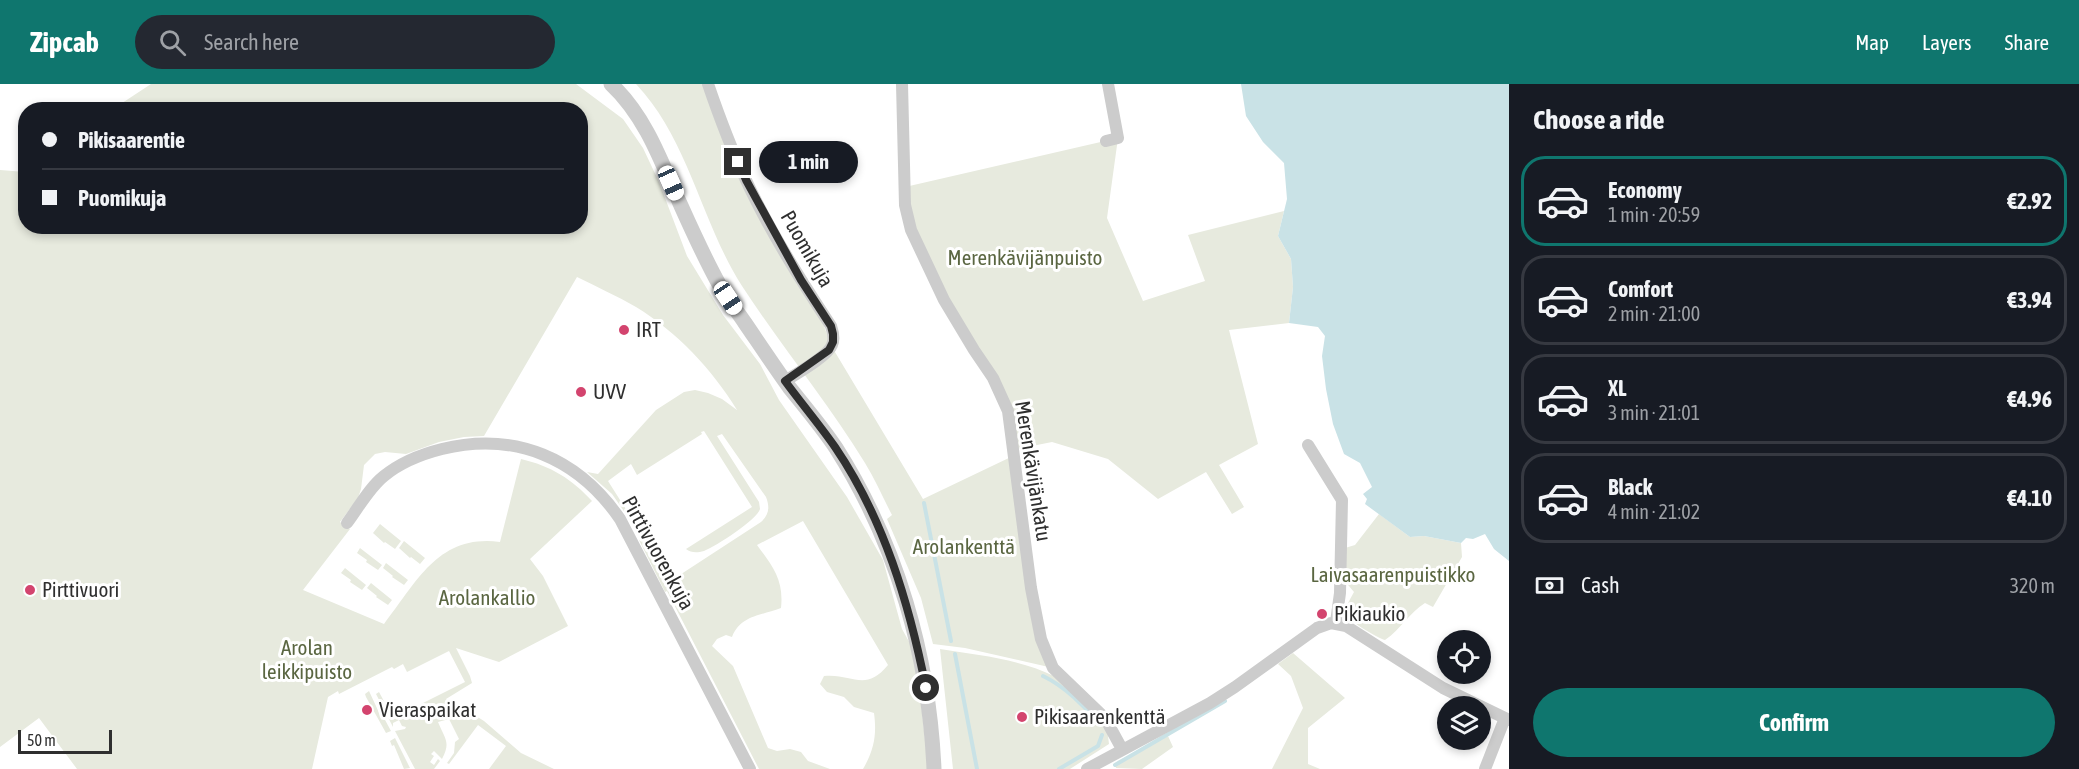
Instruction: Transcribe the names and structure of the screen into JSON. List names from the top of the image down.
{
  "streets": {
    "street": ["Puomikuja", "Merenkävijänkatu", "Pirttivuorenkuja"]
  },
  "parks": [
    "Merenkävijänpuisto",
    "Arolankenttä",
    "Laivasaarenpuistikko",
    "Arolankallio",
    "Arolan leikkipuisto"
  ],
  "places": [
    "IRT",
    "UVV",
    "Pirttivuori",
    "Pikiaukio",
    "Vieraspaikat",
    "Pikisaarenkenttä"
  ],
  "scale_bar": "50 m",
  "page": {
    "header": "Zipcab",
    "search": "Search here",
    "nav": ["Map", "Layers", "Share"],
    "heading": "Choose a ride",
    "banner": ["Pikisaarentie", "Puomikuja"],
    "bubble": "1 min",
    "list": [
      {
        "name": "Economy",
        "note": "1 min · 20:59",
        "value": "€2.92"
      },
      {
        "name": "Comfort",
        "note": "2 min · 21:00",
        "value": "€3.94"
      },
      {
        "name": "XL",
        "note": "3 min · 21:01",
        "value": "€4.96"
      },
      {
        "name": "Black",
        "note": "4 min · 21:02",
        "value": "€4.10"
      }
    ],
    "pay": ["Cash", "320 m"],
    "buttons": "Confirm",
    "scale": "50 m"
  }
}
